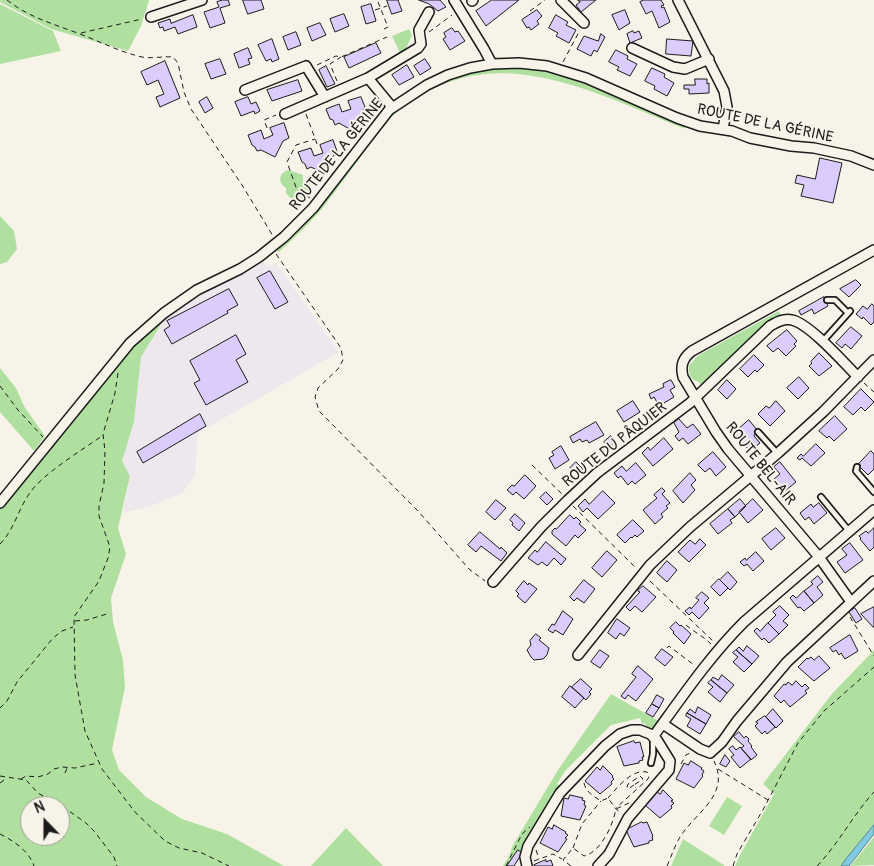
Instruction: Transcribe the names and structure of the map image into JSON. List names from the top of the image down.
{
  "streets": {
    "street": ["ROUTE DE LA GÉRINE", "ROUTE DU PÂQUIER", "ROUTE BEL-AIR"]
  },
  "crossings": [
    ["ROUTE DU PÂQUIER", "ROUTE BEL-AIR"]
  ],
  "north": "top"
}
